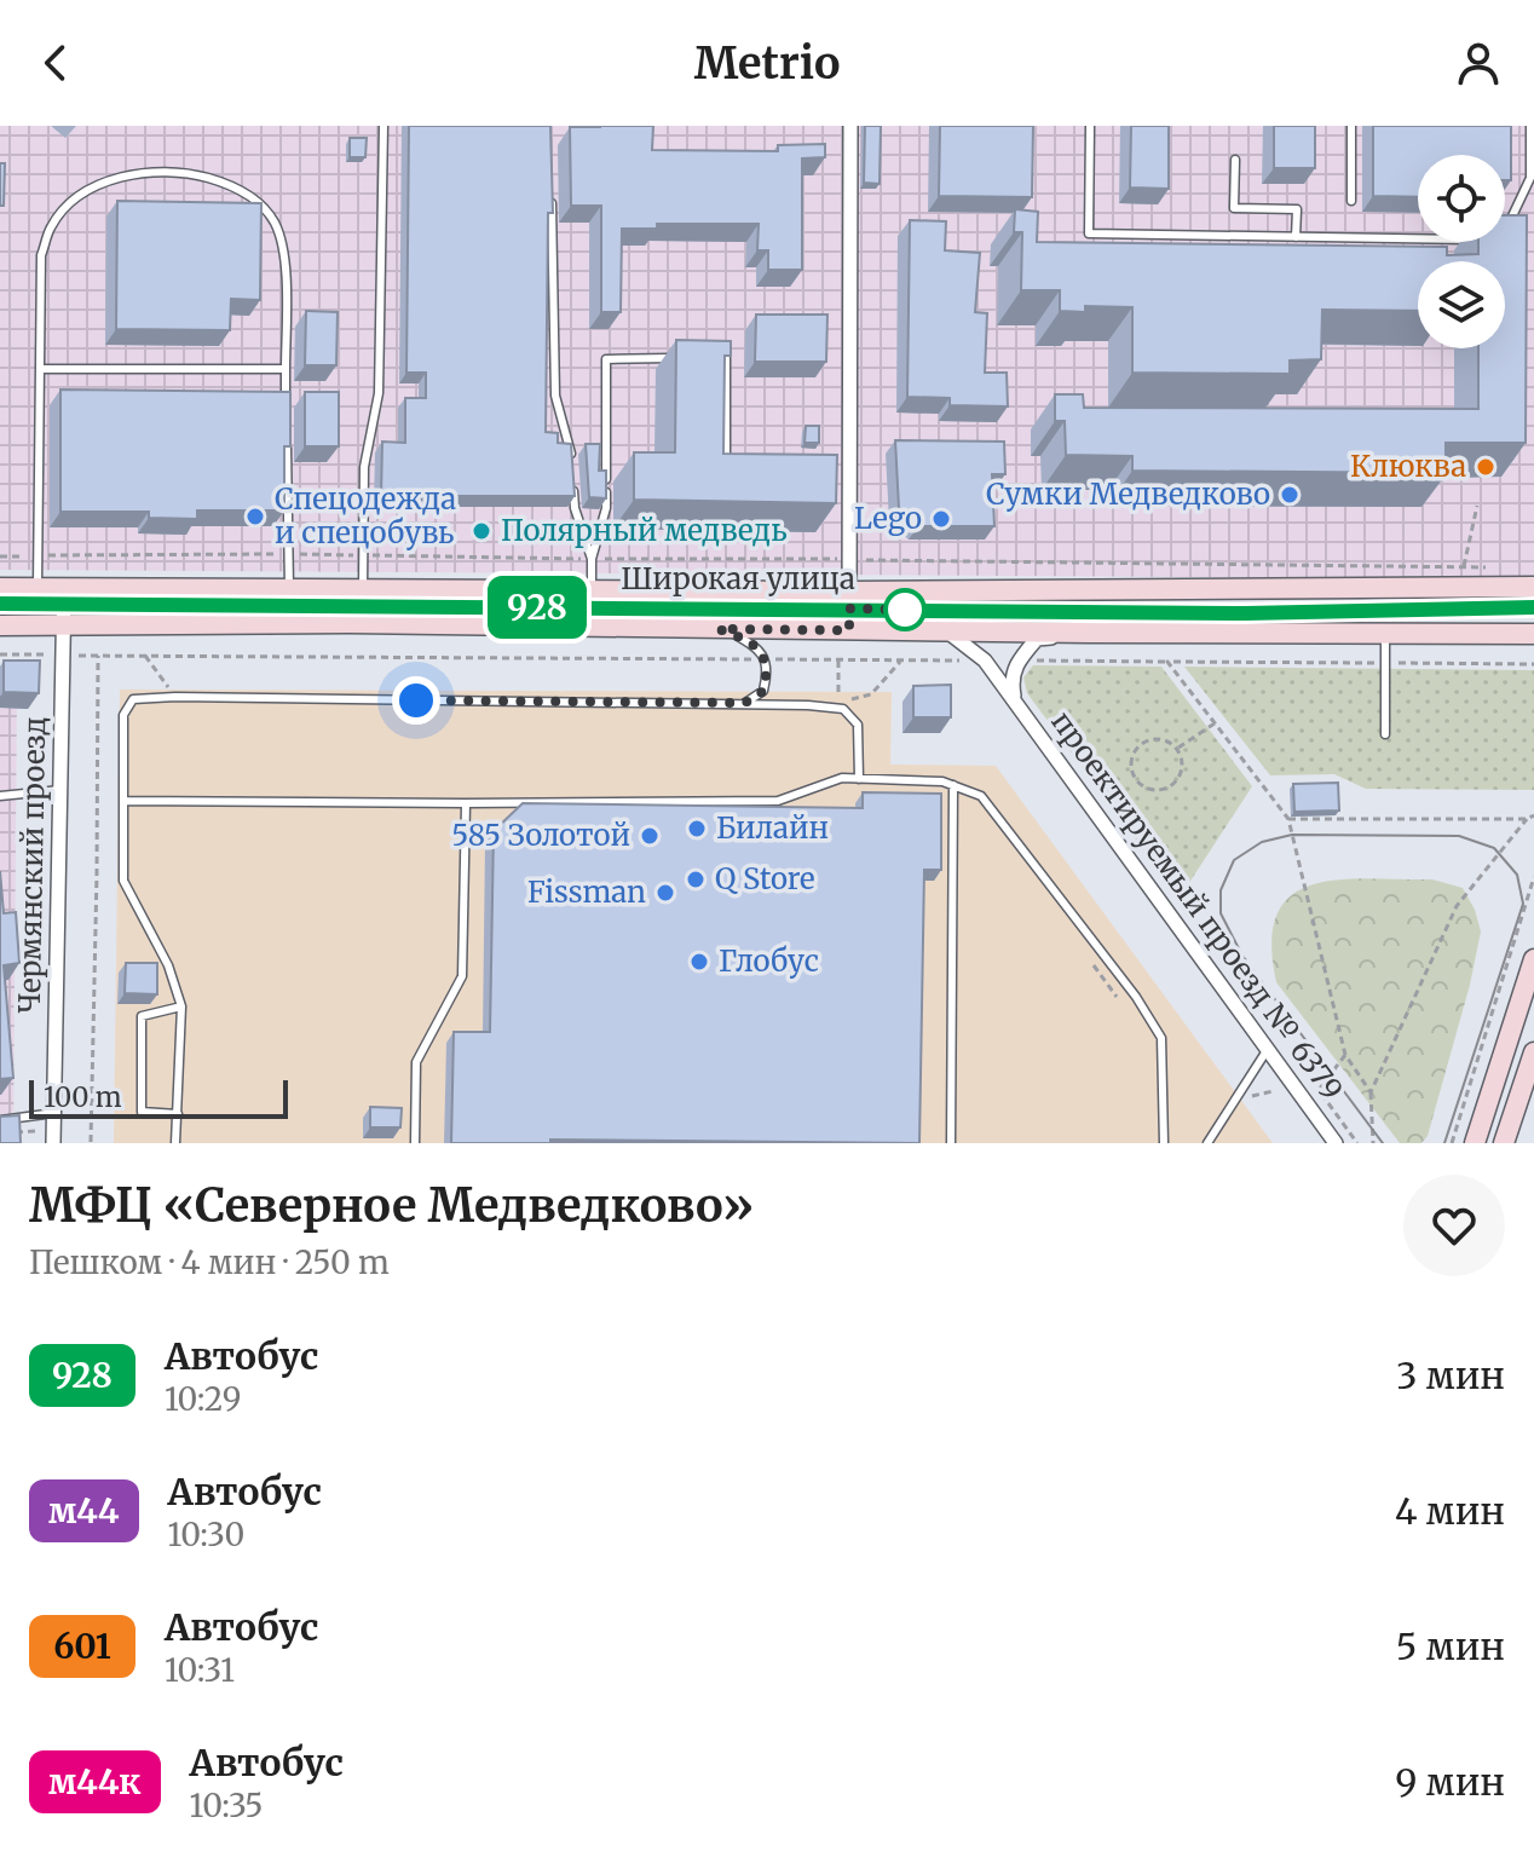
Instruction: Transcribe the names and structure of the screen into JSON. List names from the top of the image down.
{
  "streets": {
    "main road": ["Широкая улица"],
    "street": ["Чермянский проезд", "проектируемый проезд № 6379"]
  },
  "crossings": [
    ["Широкая улица", "Чермянский проезд"],
    ["Широкая улица", "проектируемый проезд № 6379"]
  ],
  "places": [
    "Клюква",
    "Сумки Медведково",
    "Спецодежда и спецобувь",
    "Lego",
    "Полярный медведь",
    "Билайн",
    "585 Золотой",
    "Q Store",
    "Fissman",
    "Глобус"
  ],
  "lines": ["bus line 928"],
  "scale_bar": "100 m",
  "page": {
    "header": "Metrio",
    "on_map": "928",
    "scale": "100 m",
    "heading": ["МФЦ «Северное Медведково»", "Пешком · 4 мин · 250 m"],
    "list": [
      {
        "mark": "928",
        "name": "Автобус",
        "note": "10:29",
        "value": "3 мин"
      },
      {
        "mark": "м44",
        "name": "Автобус",
        "note": "10:30",
        "value": "4 мин"
      },
      {
        "mark": "601",
        "name": "Автобус",
        "note": "10:31",
        "value": "5 мин"
      },
      {
        "mark": "м44к",
        "name": "Автобус",
        "note": "10:35",
        "value": "9 мин"
      }
    ]
  }
}
